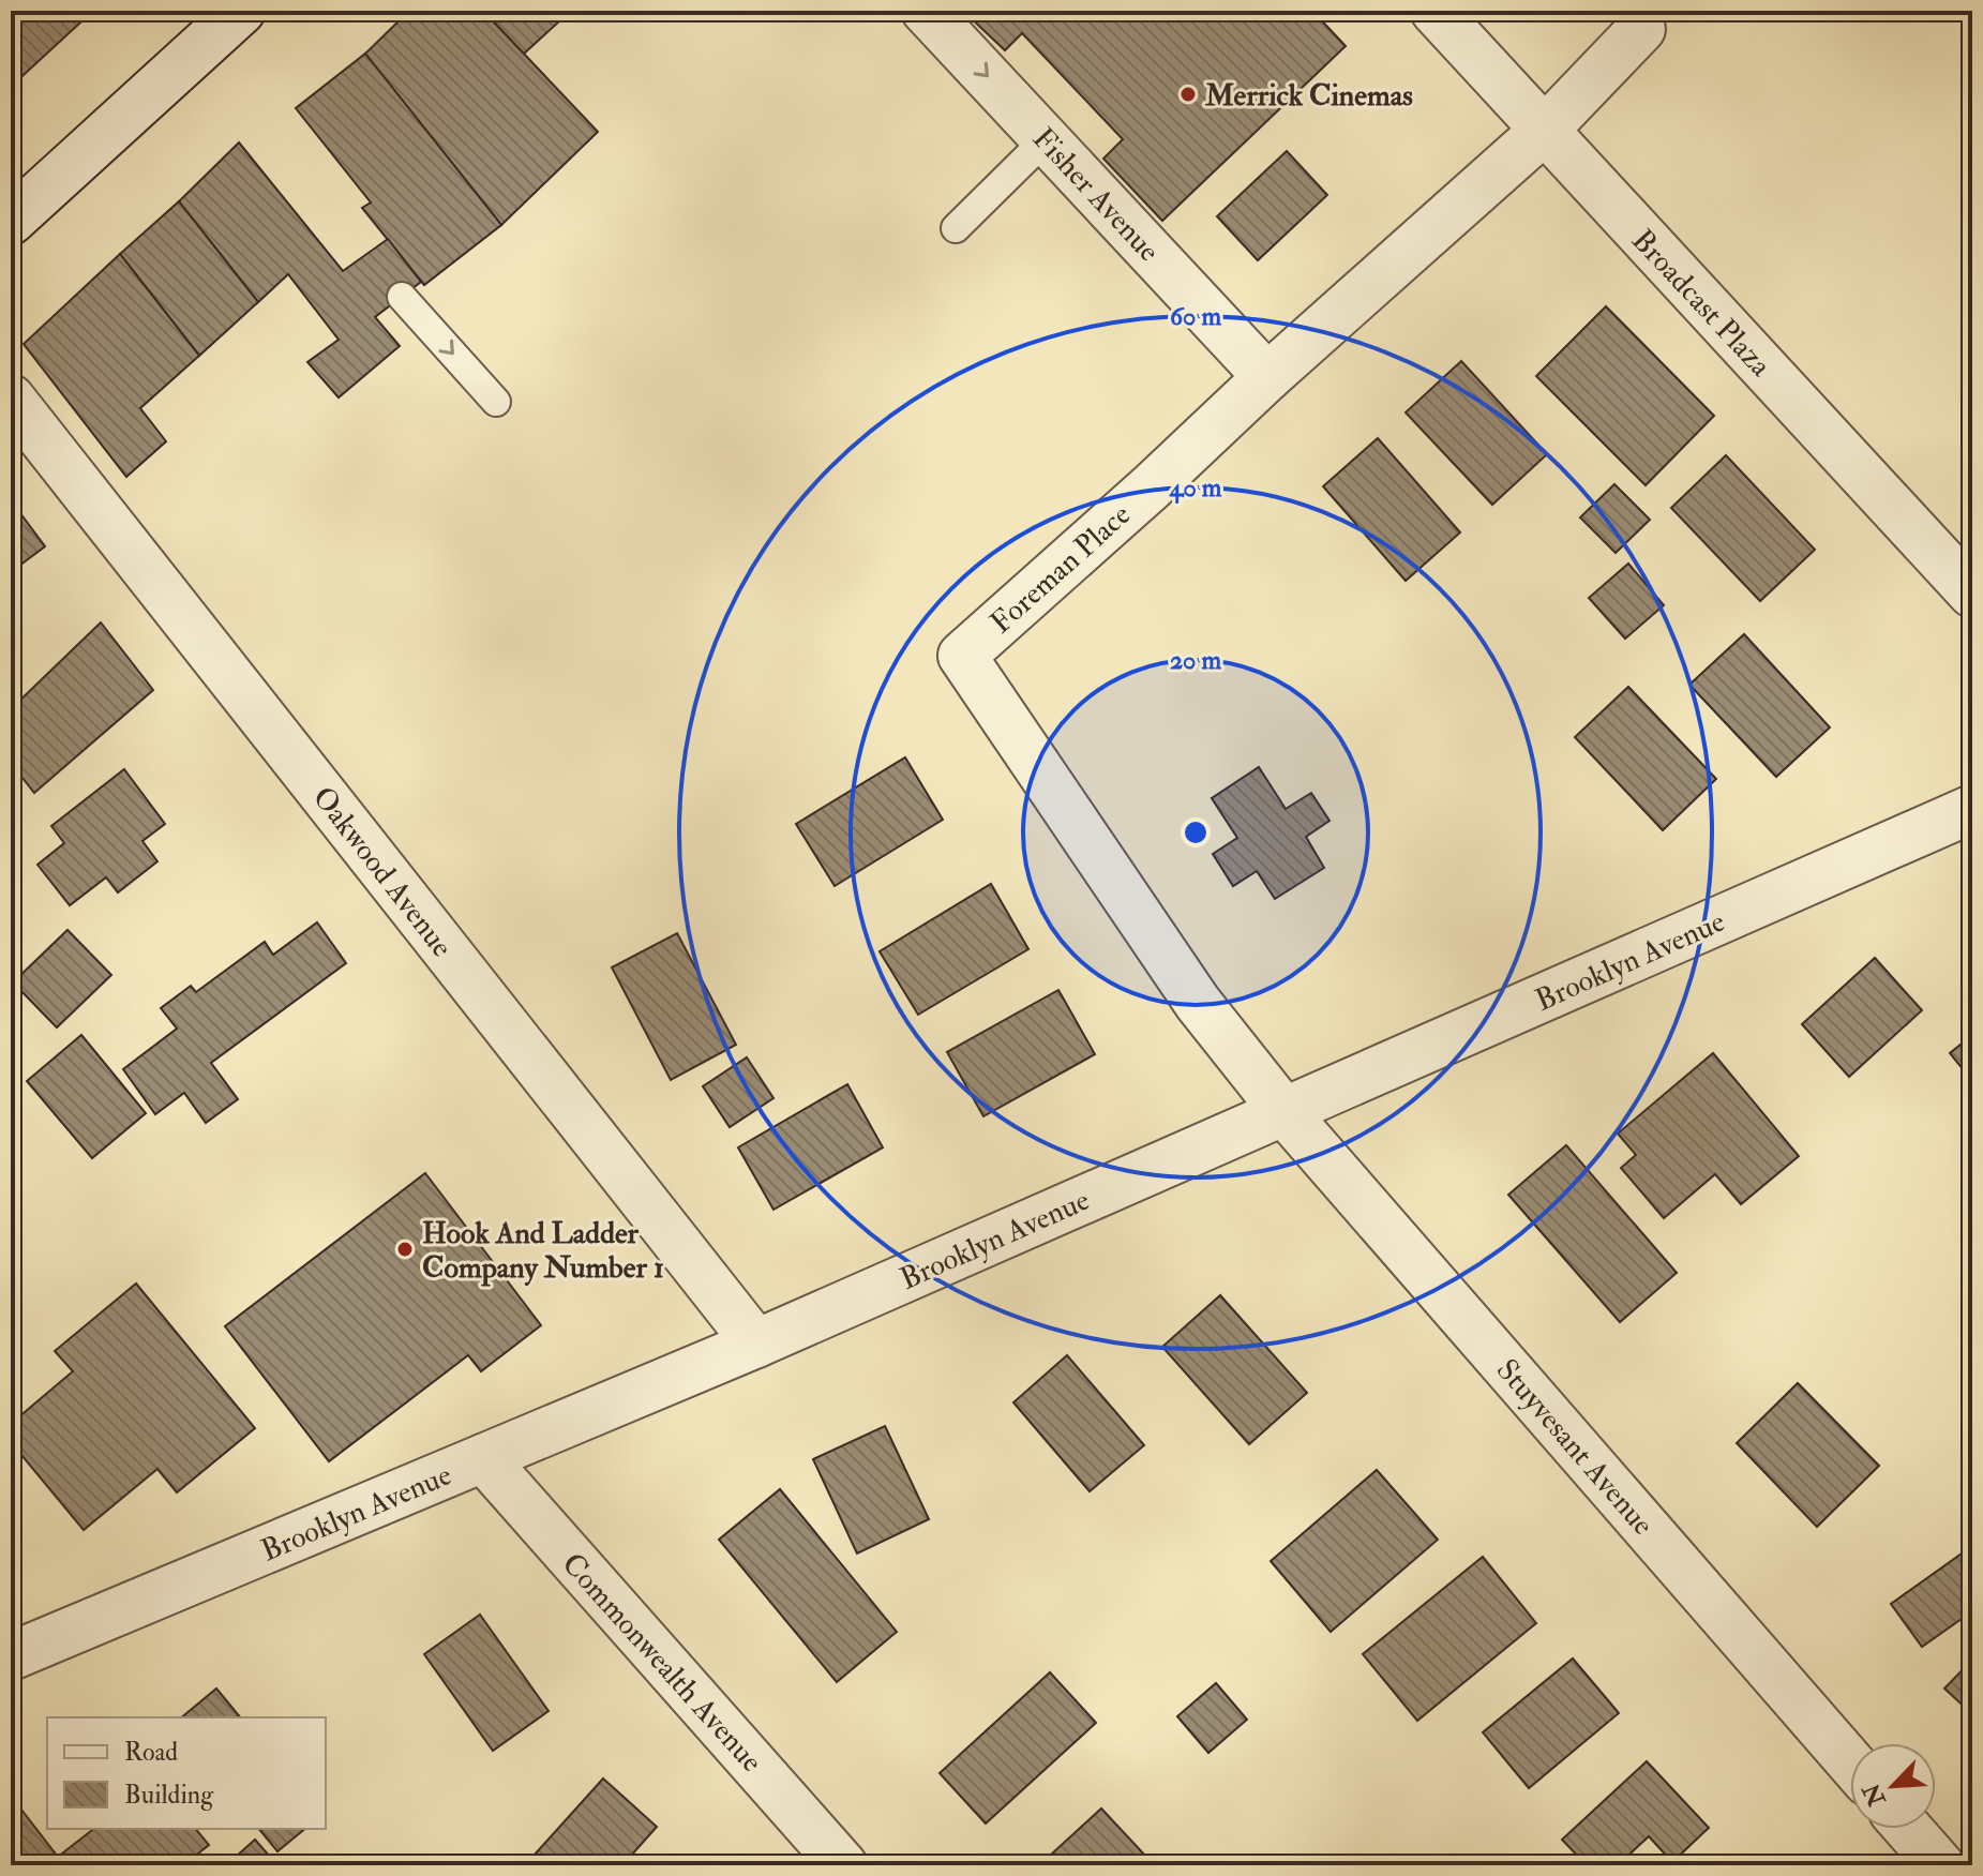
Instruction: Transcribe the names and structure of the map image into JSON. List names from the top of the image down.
{
  "streets": {
    "street": [
      "Fisher Avenue",
      "Broadcast Plaza",
      "Foreman Place",
      "Oakwood Avenue",
      "Brooklyn Avenue",
      "Stuyvesant Avenue",
      "Commonwealth Avenue"
    ]
  },
  "crossings": [
    ["Fisher Avenue", "Foreman Place"],
    ["Broadcast Plaza", "Foreman Place"],
    ["Foreman Place", "Brooklyn Avenue"],
    ["Foreman Place", "Stuyvesant Avenue"],
    ["Oakwood Avenue", "Brooklyn Avenue"],
    ["Brooklyn Avenue", "Stuyvesant Avenue"],
    ["Brooklyn Avenue", "Commonwealth Avenue"]
  ],
  "one_way": ["Fisher Avenue"],
  "places": ["Merrick Cinemas", "Hook And Ladder Company Number 1"],
  "legend": ["Road", "Building"],
  "north": "bottom left",
  "rings": ["60 m", "40 m", "20 m"]
}
